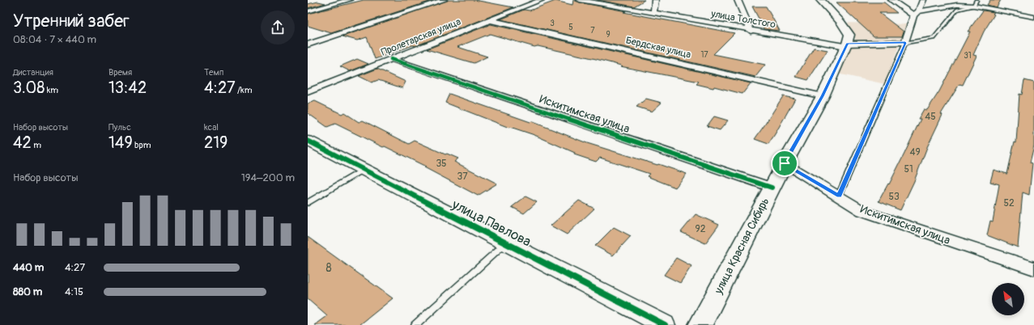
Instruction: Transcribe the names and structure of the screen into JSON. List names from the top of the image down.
{
  "streets": {
    "main road": ["улица Красная Сибирь"],
    "street": [
      "улица Толстого",
      "Пролетарская улица",
      "Бердская улица",
      "Искитимская улица",
      "улица Павлова"
    ]
  },
  "crossings": [
    ["улица Толстого", "улица Красная Сибирь"],
    ["Пролетарская улица", "Бердская улица"],
    ["Пролетарская улица", "Искитимская улица"],
    ["Бердская улица", "улица Красная Сибирь"],
    ["Искитимская улица", "улица Красная Сибирь"]
  ],
  "house_numbers": [
    "3",
    "5",
    "7",
    "9",
    "17",
    "31",
    "45",
    "49",
    "35",
    "51",
    "37",
    "53",
    "52",
    "92",
    "8"
  ],
  "north": "top left",
  "page": {
    "heading": ["Утренний забег", "08:04 · 7 × 440 m"],
    "stats": [
      ["Дистанция", "3.08 km"],
      ["Время", "13:42"],
      ["Темп", "4:27 /km"],
      ["Набор высоты", "42 m"],
      ["Пульс", "149 bpm"],
      ["kcal", "219"]
    ],
    "chart": ["Набор высоты", "194–200 m"],
    "list": [
      {
        "name": "440 m",
        "note": "4:27"
      },
      {
        "name": "880 m",
        "note": "4:15"
      }
    ]
  }
}
